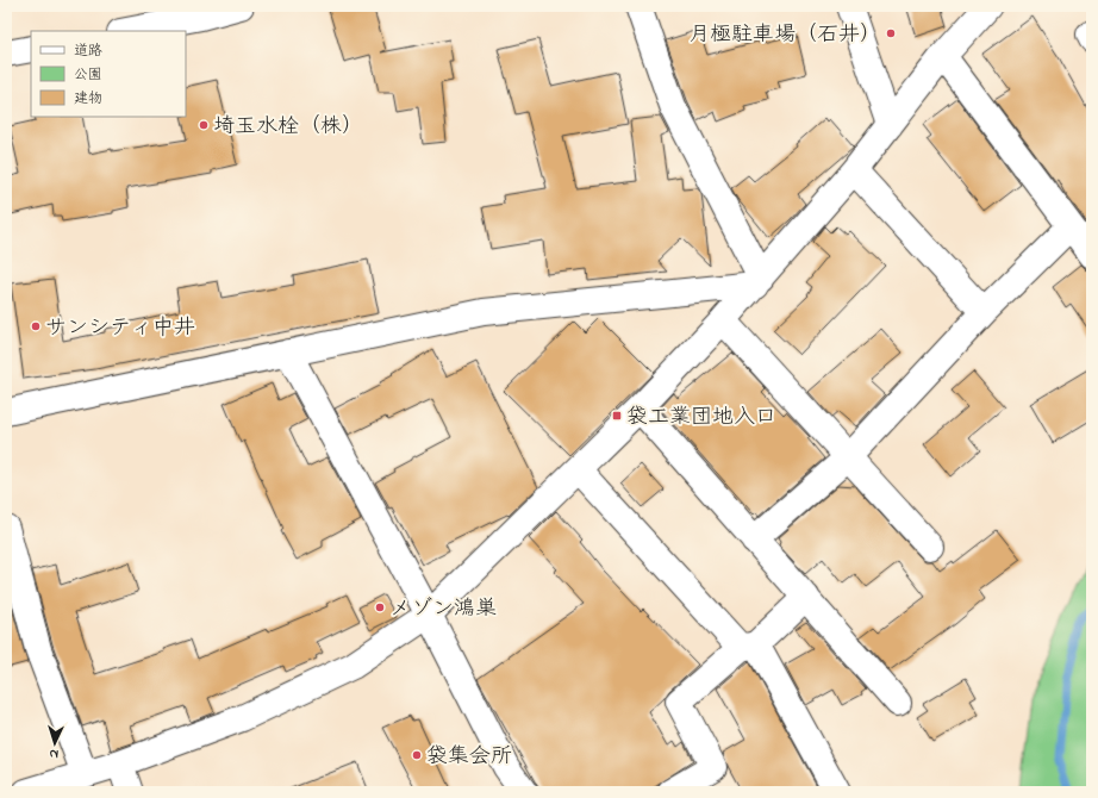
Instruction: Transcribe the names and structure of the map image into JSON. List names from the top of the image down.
{
  "places": {
    "other": [
      "月極駐車場（石井）",
      "埼玉水栓（株）",
      "サンシティ中井",
      "メゾン鴻巣",
      "袋集会所"
    ],
    "transit": ["袋工業団地入口"]
  },
  "legend": ["道路", "公園", "建物"],
  "north": "bottom"
}
